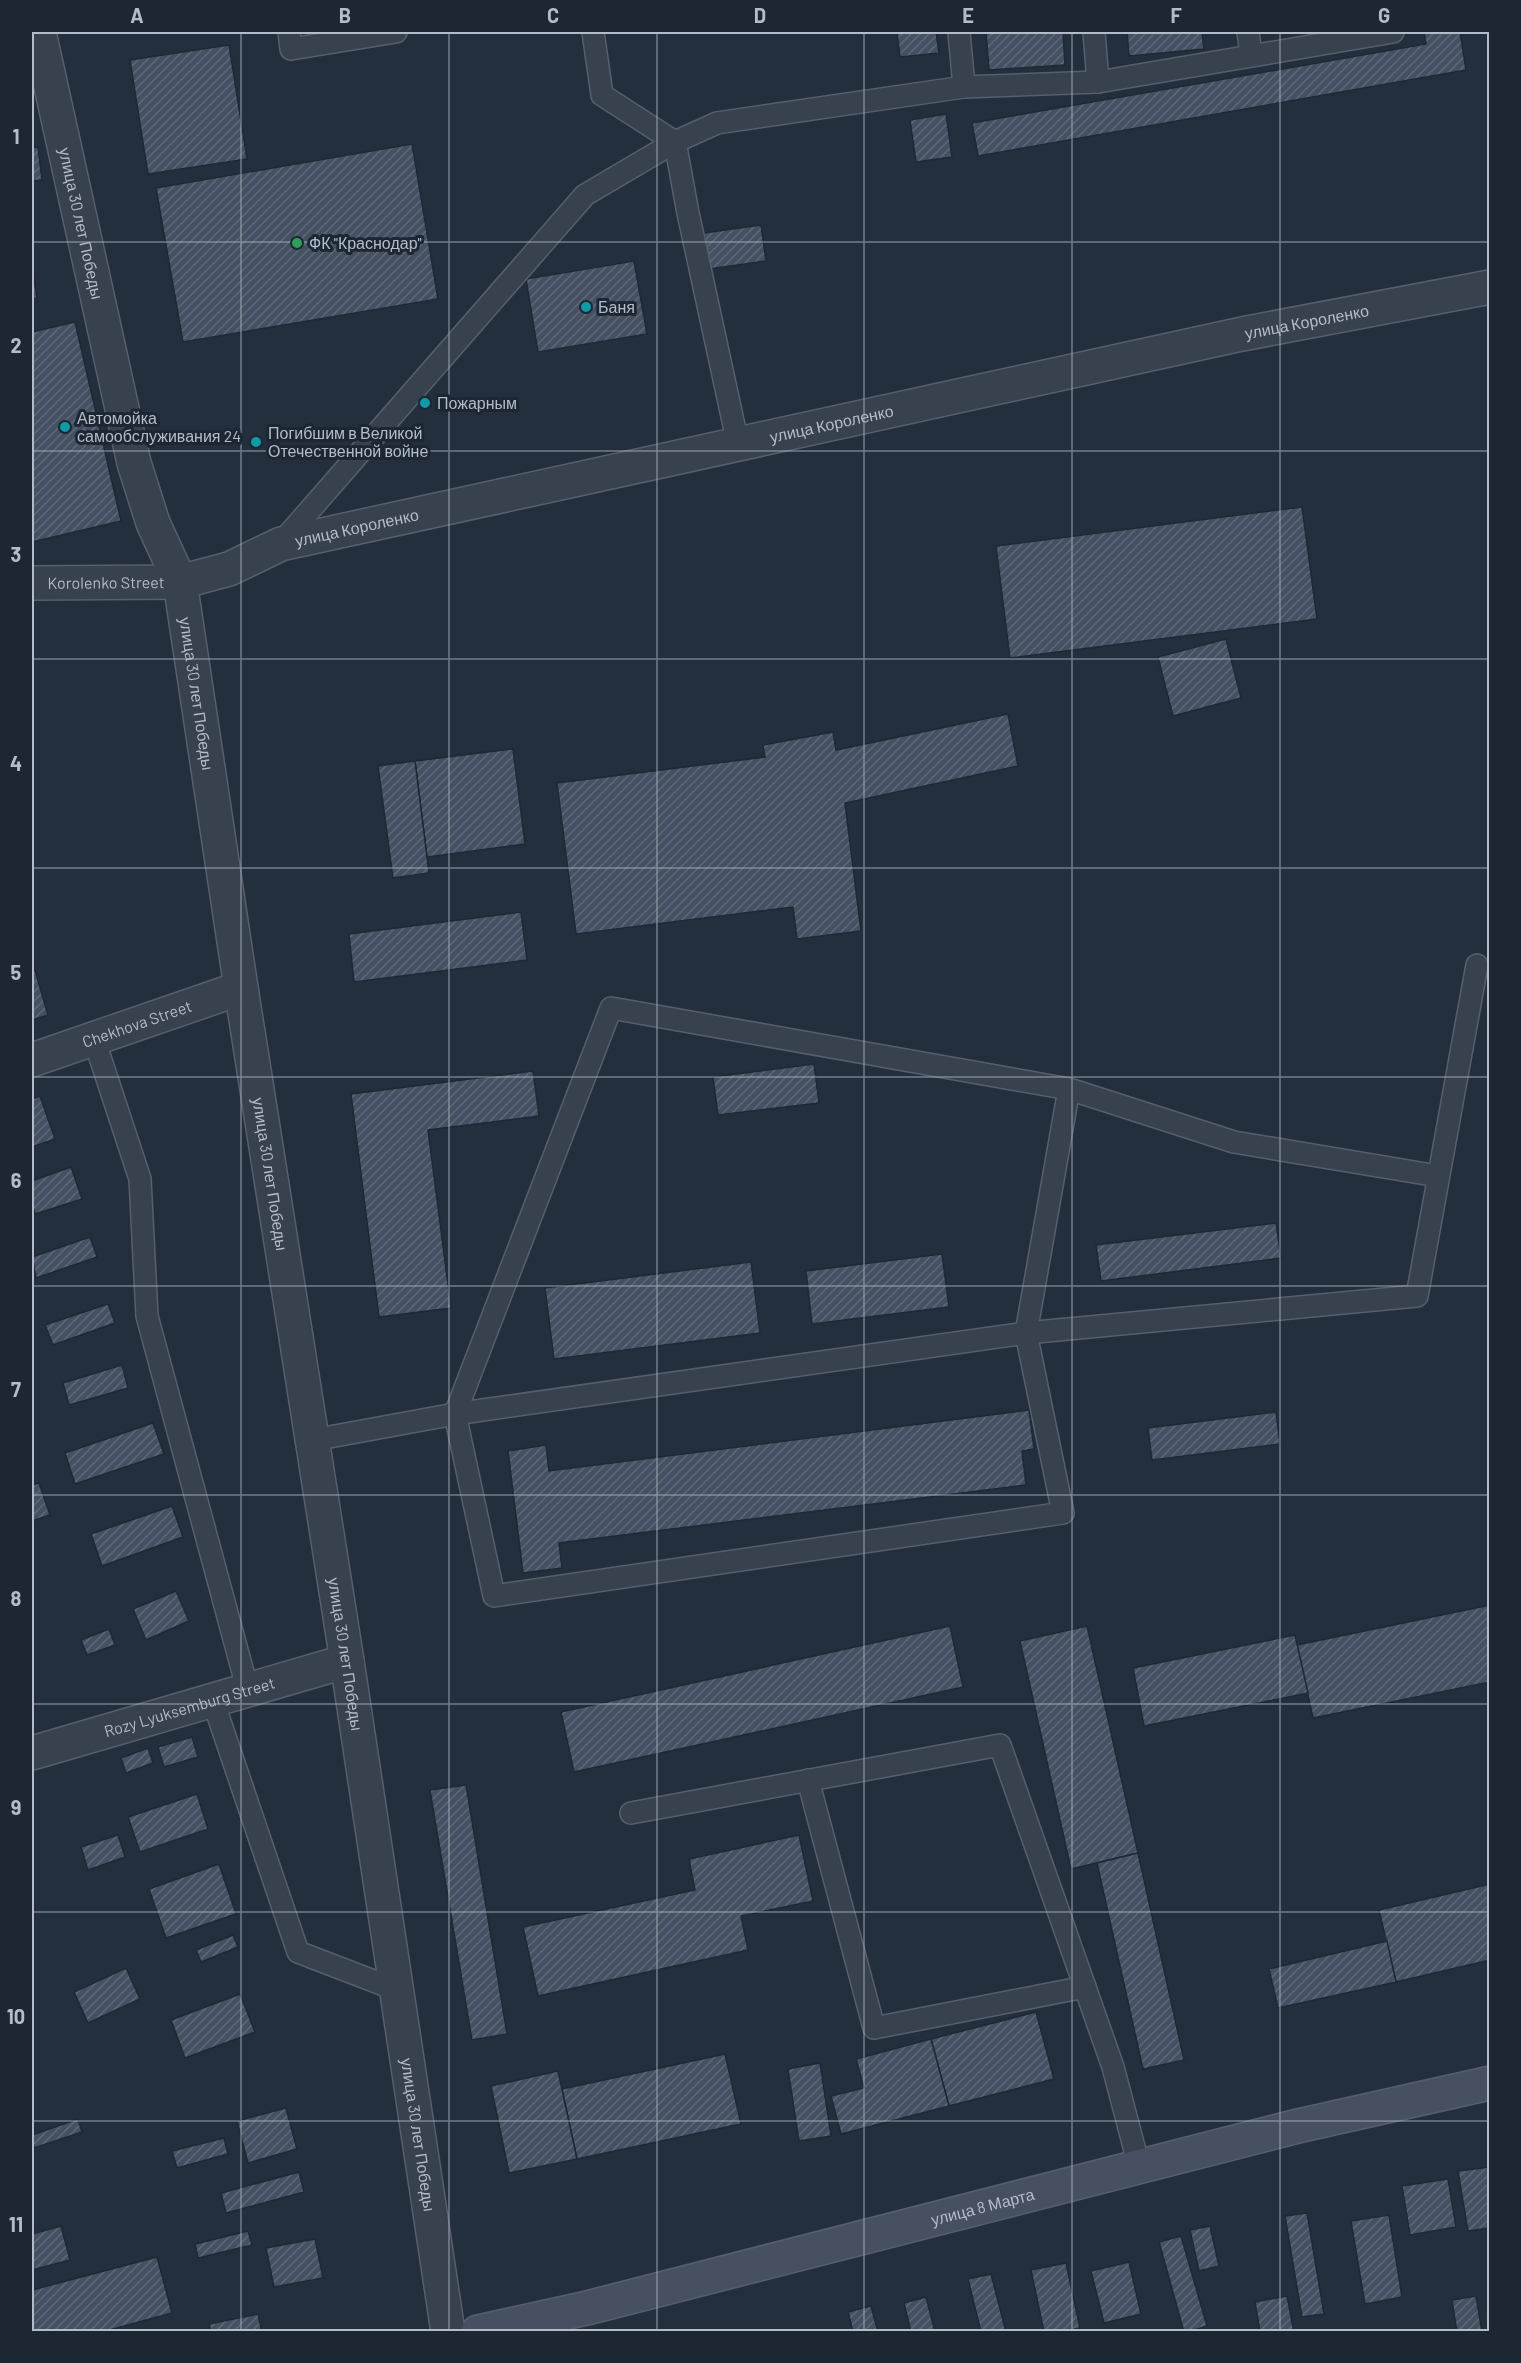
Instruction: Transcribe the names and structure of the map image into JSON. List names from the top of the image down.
{
  "streets": {
    "main road": ["улица 8 Марта"],
    "street": [
      "улица 30 лет Победы",
      "улица Короленко",
      "Korolenko Street",
      "Chekhova Street",
      "Rozy Lyuksemburg Street"
    ]
  },
  "crossings": [
    ["улица 30 лет Победы", "улица Короленко"],
    ["улица 30 лет Победы", "Korolenko Street"],
    ["улица 30 лет Победы", "Chekhova Street"],
    ["улица 30 лет Победы", "Rozy Lyuksemburg Street"],
    ["улица Короленко", "Korolenko Street"]
  ],
  "places": [
    "ФК \"Краснодар\"",
    "Баня",
    "Пожарным",
    "Автомойка самообслуживания 24",
    "Погибшим в Великой Отечественной войне"
  ],
  "grid": {
    "columns": [
      "A",
      "B",
      "C",
      "D",
      "E",
      "F",
      "G"
    ],
    "rows": [
      "1",
      "2",
      "3",
      "4",
      "5",
      "6",
      "7",
      "8",
      "9",
      "10",
      "11"
    ]
  }
}
